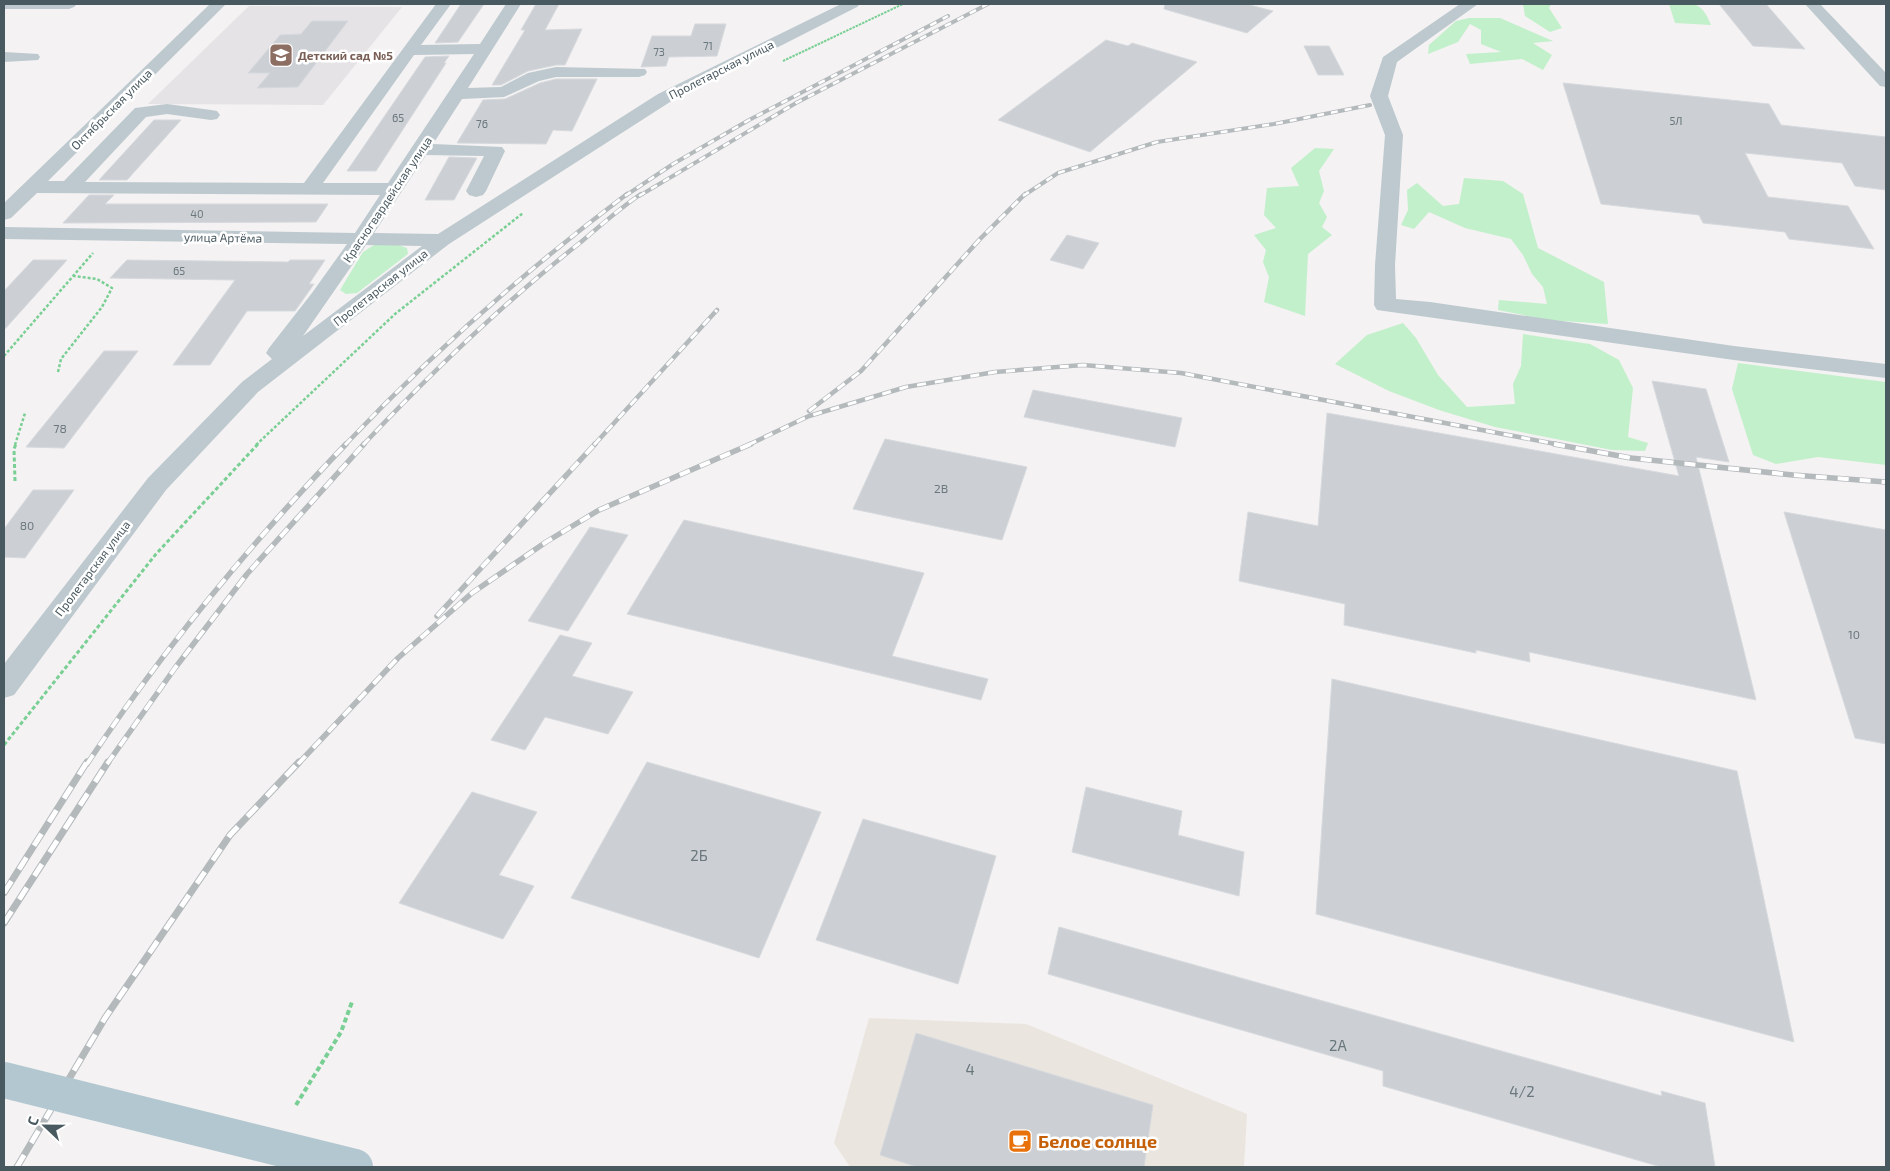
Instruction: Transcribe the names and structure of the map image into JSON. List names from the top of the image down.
{
  "streets": {
    "street": [
      "Пролетарская улица",
      "Октябрьская улица",
      "Красногвардейская улица",
      "улица Артёма"
    ]
  },
  "crossings": [
    ["Пролетарская улица", "Красногвардейская улица"],
    ["Пролетарская улица", "улица Артёма"],
    ["Красногвардейская улица", "улица Артёма"]
  ],
  "places": {
    "school or university": ["Детский сад №5"],
    "cafe": ["Белое солнце"]
  },
  "house_numbers": [
    "71",
    "73",
    "65",
    "5Л",
    "76",
    "40",
    "65",
    "78",
    "2В",
    "80",
    "10",
    "2Б",
    "2А",
    "4",
    "4/2"
  ],
  "north": "left"
}
